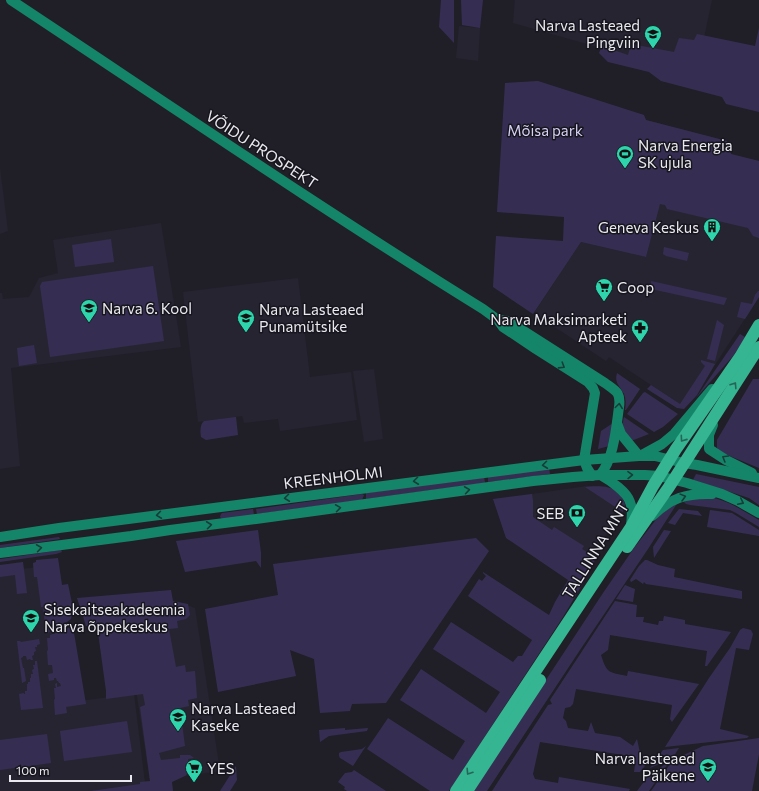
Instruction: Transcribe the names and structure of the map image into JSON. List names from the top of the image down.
{
  "streets": {
    "highway": ["TALLINNA MNT"],
    "main road": ["VÕIDU PROSPEKT", "KREENHOLMI"]
  },
  "crossings": [
    ["VÕIDU PROSPEKT", "KREENHOLMI"],
    ["KREENHOLMI", "TALLINNA MNT"]
  ],
  "parks": ["Mõisa park"],
  "places": {
    "school or university": [
      "Narva Lasteaed Pingviin",
      "Narva 6. Kool",
      "Narva Lasteaed Punamütsike",
      "Sisekaitseakadeemia Narva õppekeskus",
      "Narva Lasteaed Kaseke",
      "Narva lasteaed Päikene"
    ],
    "sports": ["Narva Energia SK ujula"],
    "building": ["Geneva Keskus"],
    "supermarket": ["Coop", "YES"],
    "pharmacy": ["Narva Maksimarketi Apteek"],
    "bank": ["SEB"]
  },
  "scale_bar": "100 m"
}
